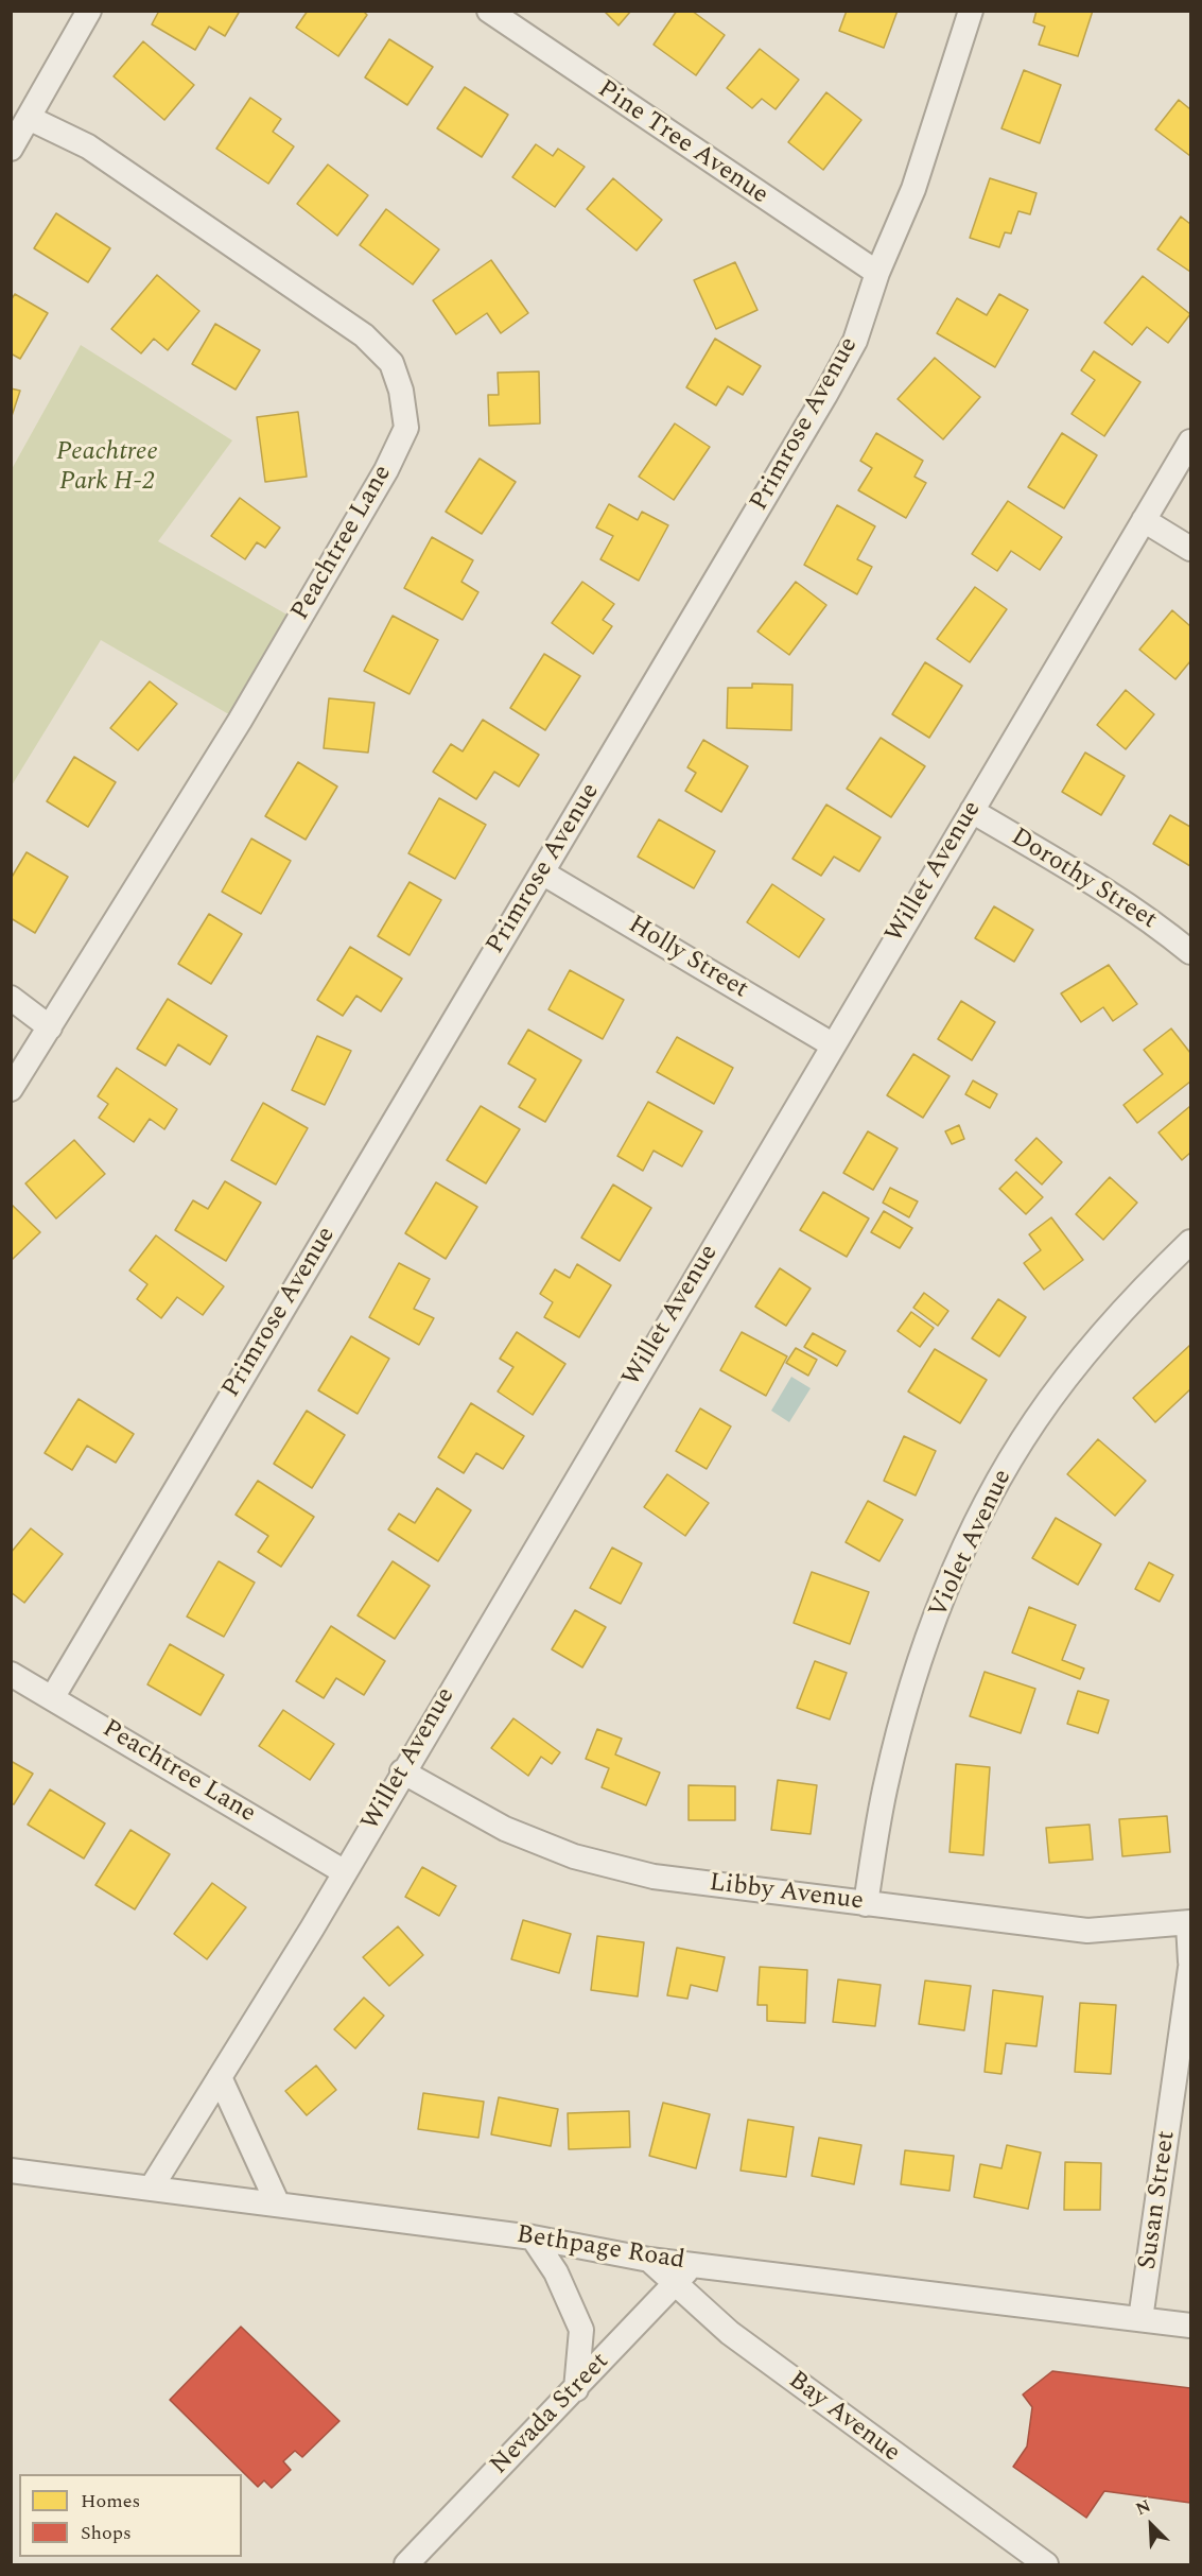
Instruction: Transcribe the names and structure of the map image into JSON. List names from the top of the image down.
{
  "streets": {
    "street": [
      "Pine Tree Avenue",
      "Primrose Avenue",
      "Peachtree Lane",
      "Willet Avenue",
      "Dorothy Street",
      "Holly Street",
      "Violet Avenue",
      "Libby Avenue",
      "Susan Street",
      "Bethpage Road",
      "Nevada Street",
      "Bay Avenue"
    ]
  },
  "crossings": [
    ["Pine Tree Avenue", "Primrose Avenue"],
    ["Primrose Avenue", "Peachtree Lane"],
    ["Primrose Avenue", "Holly Street"],
    ["Peachtree Lane", "Willet Avenue"],
    ["Willet Avenue", "Dorothy Street"],
    ["Willet Avenue", "Holly Street"],
    ["Willet Avenue", "Libby Avenue"],
    ["Willet Avenue", "Bethpage Road"],
    ["Violet Avenue", "Libby Avenue"],
    ["Susan Street", "Bethpage Road"],
    ["Bethpage Road", "Nevada Street"],
    ["Bethpage Road", "Bay Avenue"],
    ["Nevada Street", "Bay Avenue"]
  ],
  "parks": ["Peachtree Park H-2"],
  "legend": ["Homes", "Shops"],
  "north": "top left"
}
